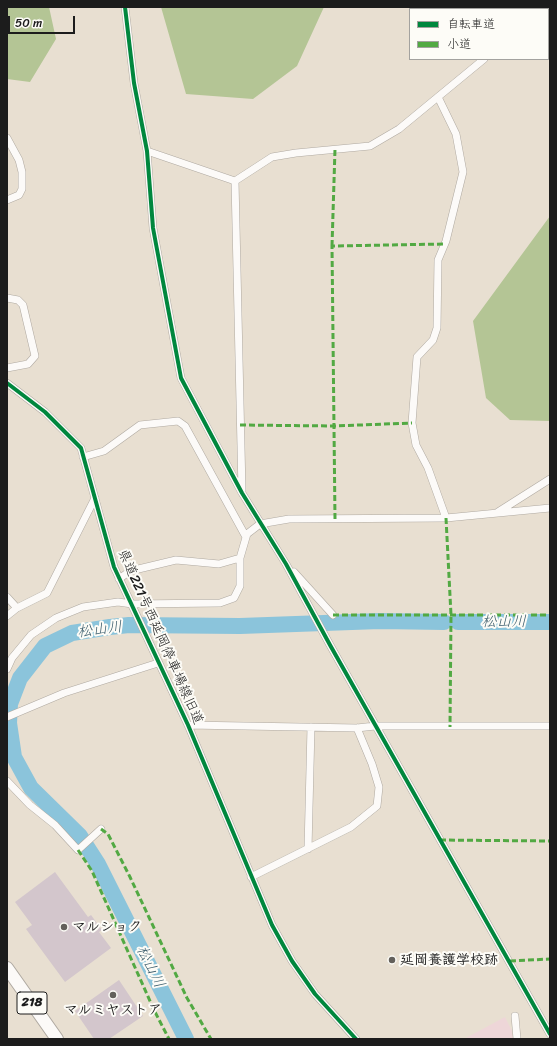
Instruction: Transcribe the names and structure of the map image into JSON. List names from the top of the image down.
{
  "streets": {
    "highway": ["218"],
    "street": ["県道221号西延岡停車場線旧道"]
  },
  "water": ["松山川"],
  "places": ["マルショク", "延岡養護学校跡", "マルミヤストア"],
  "legend": ["自転車道", "小道"],
  "scale_bar": "50 m"
}
